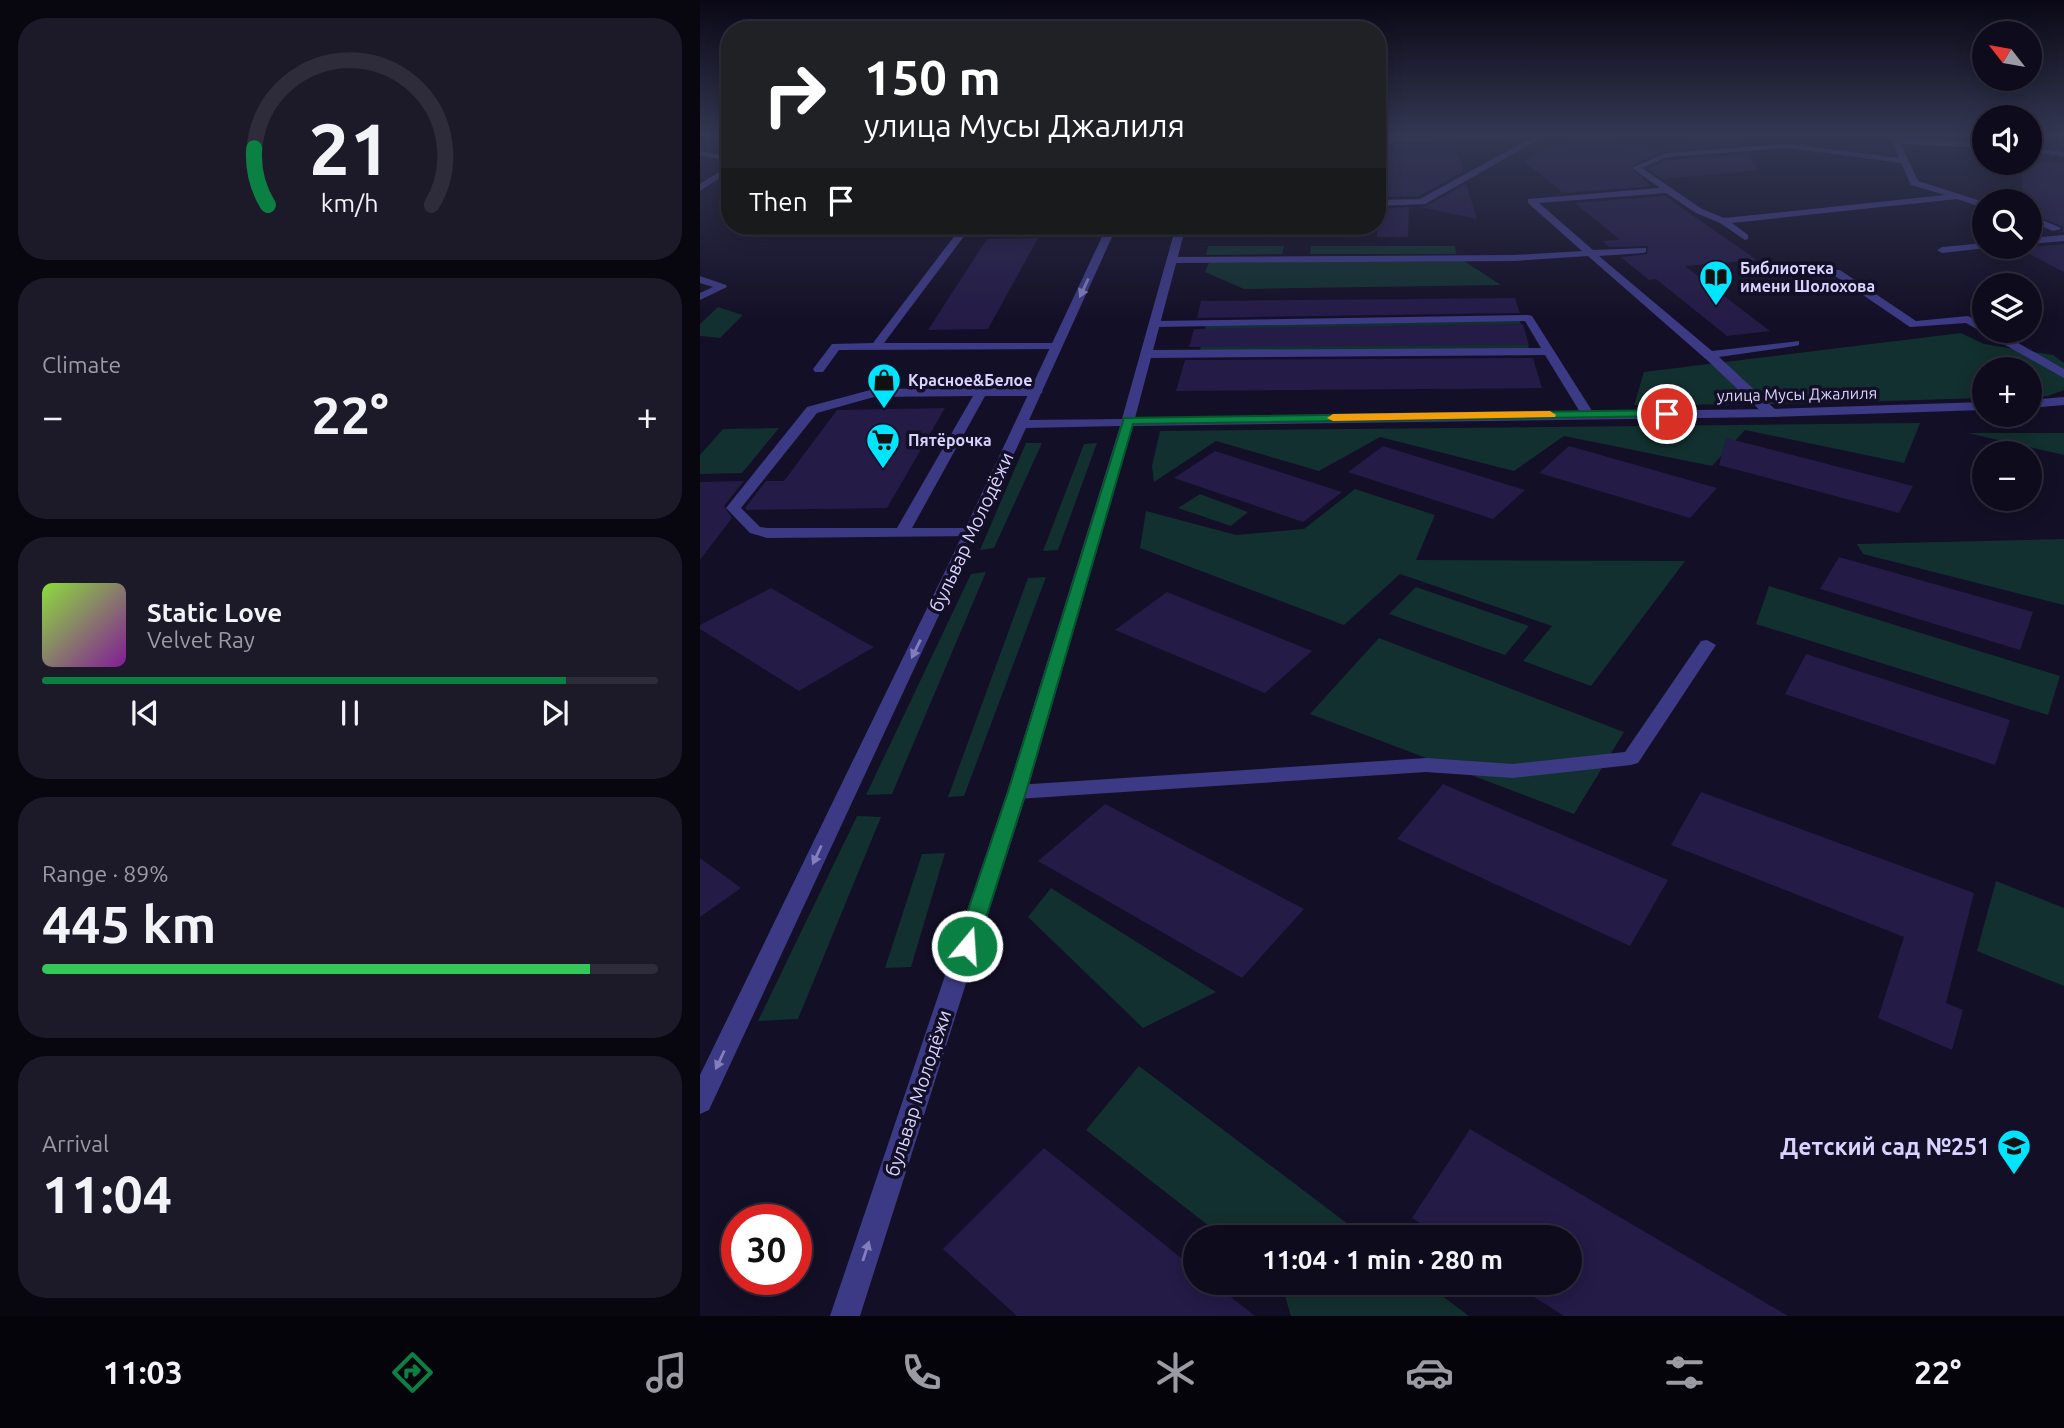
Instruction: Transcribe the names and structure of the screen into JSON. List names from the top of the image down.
{
  "streets": {
    "street": ["улица Мусы Джалиля", "бульвар Молодёжи"]
  },
  "crossings": [
    ["улица Мусы Джалиля", "бульвар Молодёжи"]
  ],
  "places": {
    "library": ["Библиотека имени Шолохова"],
    "shop": ["Красное&Белое"],
    "supermarket": ["Пятёрочка"],
    "school or university": ["Детский сад №251"]
  },
  "north": "top left",
  "page": {
    "map_buttons": ["+", "−"],
    "turn": ["150 m", "улица Мусы Джалиля"],
    "then": "Then",
    "tile": [
      "Climate",
      ["Range · 89%", "445 km"],
      ["Arrival", "11:04"]
    ],
    "heat": ["−", "22°", "+"],
    "song": ["Static Love", "Velvet Ray"],
    "limit": "30",
    "trip": "11:04 · 1 min · 280 m",
    "tabs": ["11:03", "22°"],
    "gauge": ["21", "km/h"]
  }
}
